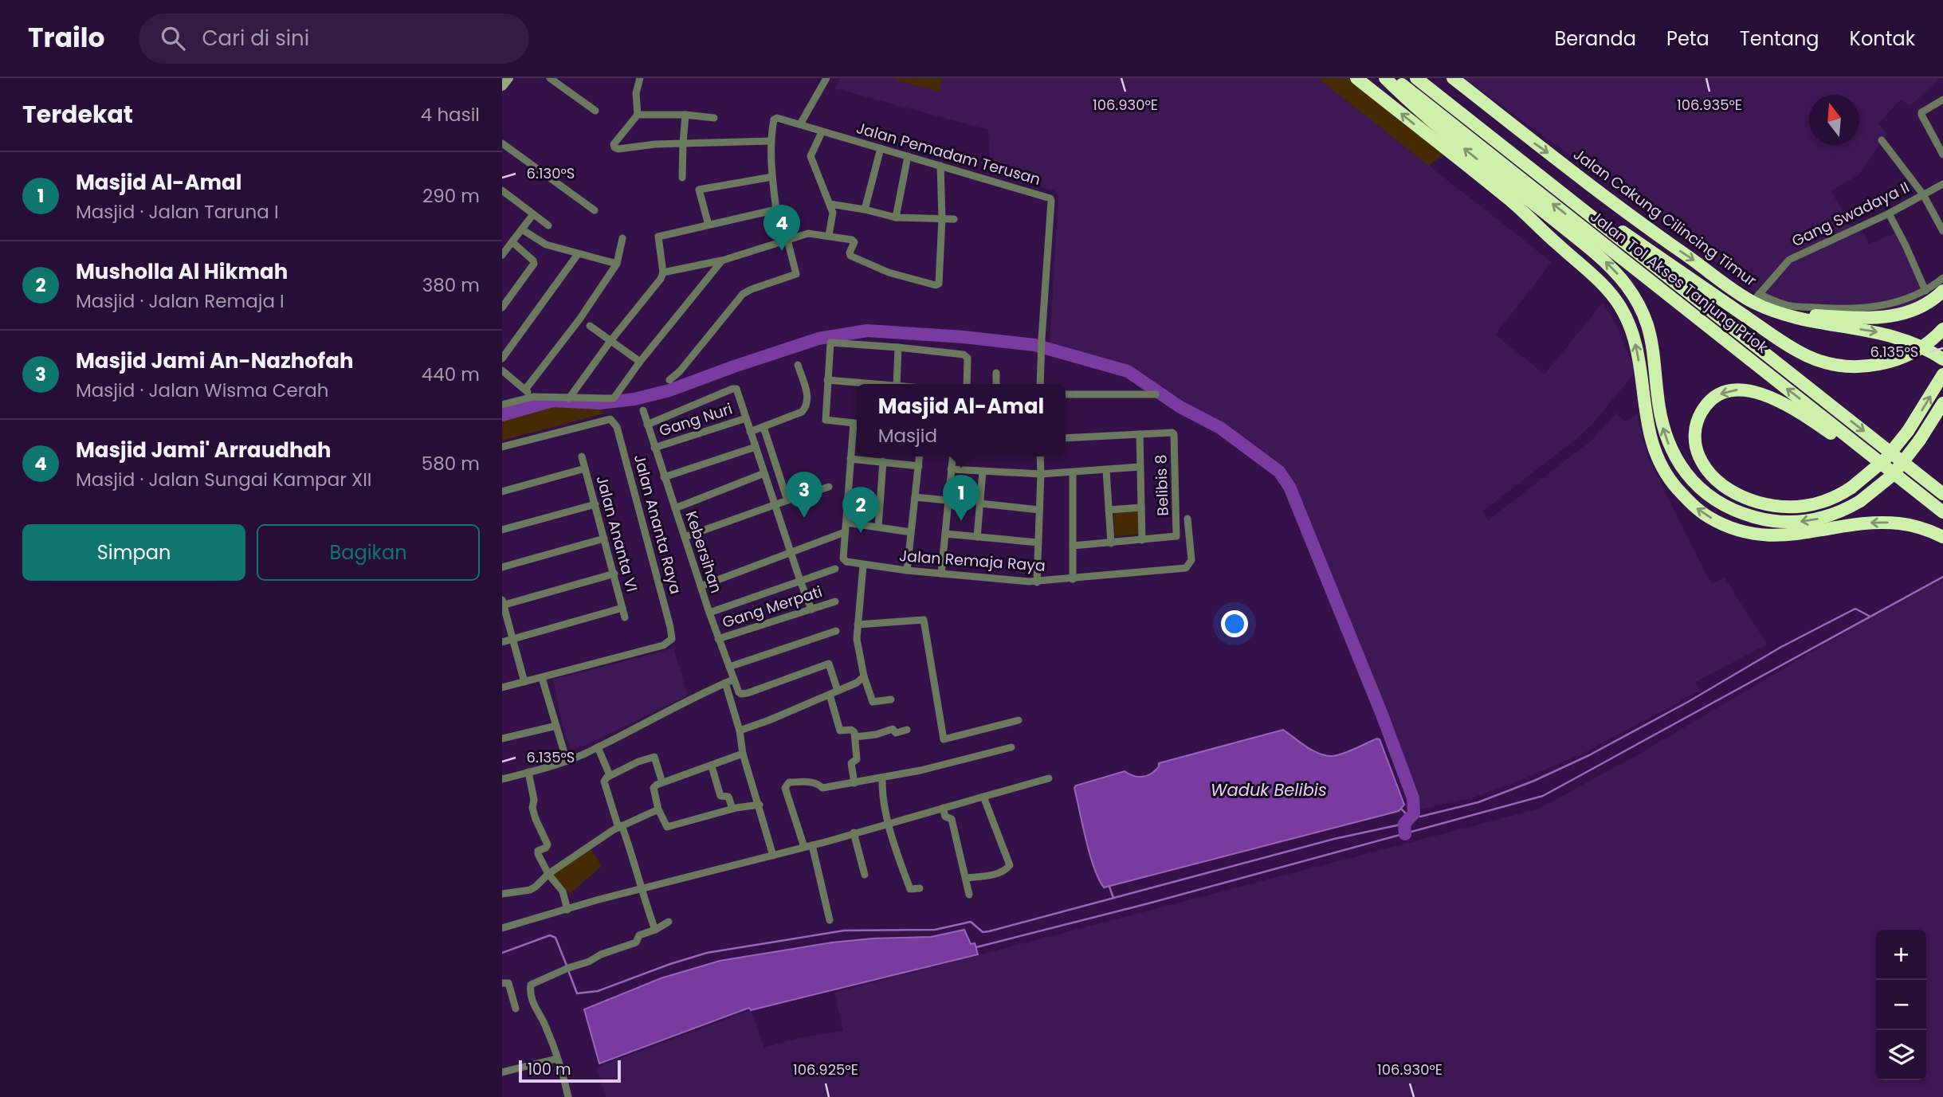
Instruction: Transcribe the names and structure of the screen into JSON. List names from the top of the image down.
{
  "streets": {
    "highway": ["Jalan Cakung Cilincing Timur", "Jalan Tol Akses Tanjung Priok"],
    "street": [
      "Jalan Pemadam Terusan",
      "Gang Swadaya II",
      "Gang Nuri",
      "Belibis 8",
      "Jalan Ananta Raya",
      "Jalan Ananta VI",
      "Kebersihan",
      "Jalan Remaja Raya",
      "Gang Merpati"
    ]
  },
  "crossings": [
    ["Gang Swadaya II", "Jalan Cakung Cilincing Timur"],
    ["Gang Nuri", "Kebersihan"],
    ["Kebersihan", "Gang Merpati"]
  ],
  "one_way": ["Jalan Cakung Cilincing Timur"],
  "water": ["Waduk Belibis"],
  "scale_bar": "100 m",
  "north": "top",
  "page": {
    "header": "Trailo",
    "search": "Cari di sini",
    "nav": [
      "Beranda",
      "Peta",
      "Tentang",
      "Kontak"
    ],
    "heading": ["Terdekat", "4 hasil"],
    "list": [
      {
        "mark": "1",
        "name": "Masjid Al-Amal",
        "note": "Masjid · Jalan Taruna I",
        "value": "290 m"
      },
      {
        "mark": "2",
        "name": "Musholla Al Hikmah",
        "note": "Masjid · Jalan Remaja I",
        "value": "380 m"
      },
      {
        "mark": "3",
        "name": "Masjid Jami An-Nazhofah",
        "note": "Masjid · Jalan Wisma Cerah",
        "value": "440 m"
      },
      {
        "mark": "4",
        "name": "Masjid Jami' Arraudhah",
        "note": "Masjid · Jalan Sungai Kampar XII",
        "value": "580 m"
      }
    ],
    "pins": [
      "4",
      "3",
      "1",
      "2"
    ],
    "popup": ["Masjid Al-Amal", "Masjid"],
    "buttons": ["Simpan", "Bagikan"],
    "map_buttons": ["+", "−"],
    "scale": "100 m"
  },
  "coordinates": [
    "106.930°E",
    "106.935°E",
    "6.130°S",
    "6.135°S",
    "106.925°E"
  ]
}
